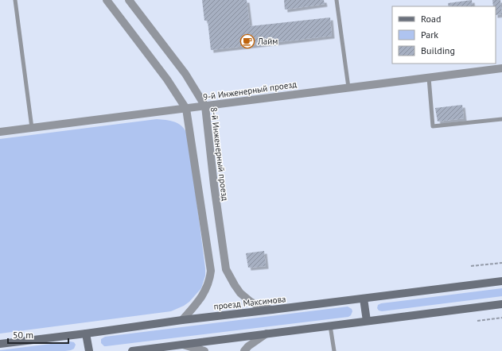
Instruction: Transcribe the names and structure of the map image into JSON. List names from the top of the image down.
{
  "streets": {
    "main road": ["проезд Максимова"],
    "street": ["9-й Инженерный проезд", "8-й Инженерный проезд"]
  },
  "crossings": [
    ["9-й Инженерный проезд", "8-й Инженерный проезд"],
    ["8-й Инженерный проезд", "проезд Максимова"]
  ],
  "places": {
    "cafe": ["Лайм"]
  },
  "legend": ["Road", "Park", "Building"],
  "scale_bar": "50 m"
}
